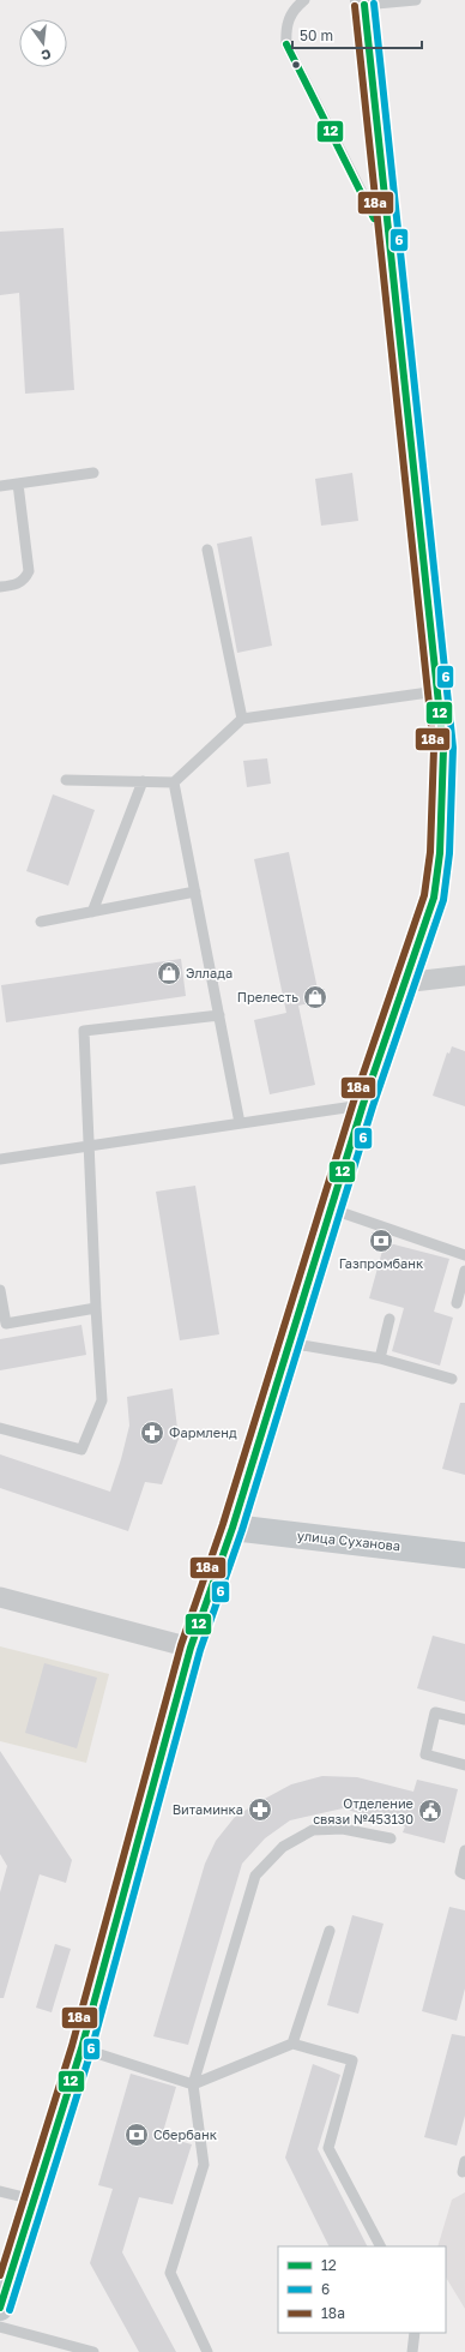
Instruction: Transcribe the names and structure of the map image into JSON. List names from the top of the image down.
{
  "streets": {
    "main road": ["улица Суханова"]
  },
  "places": {
    "shop": ["Эллада", "Прелесть"],
    "bank": ["Газпромбанк", "Сбербанк"],
    "pharmacy": ["Фармленд", "Витаминка"],
    "public building": ["Отделение связи №453130"]
  },
  "lines": ["transit line 6", "transit line 12", "transit line 18а"],
  "legend": ["12", "6", "18а"],
  "scale_bar": "50 m",
  "north": "bottom"
}
